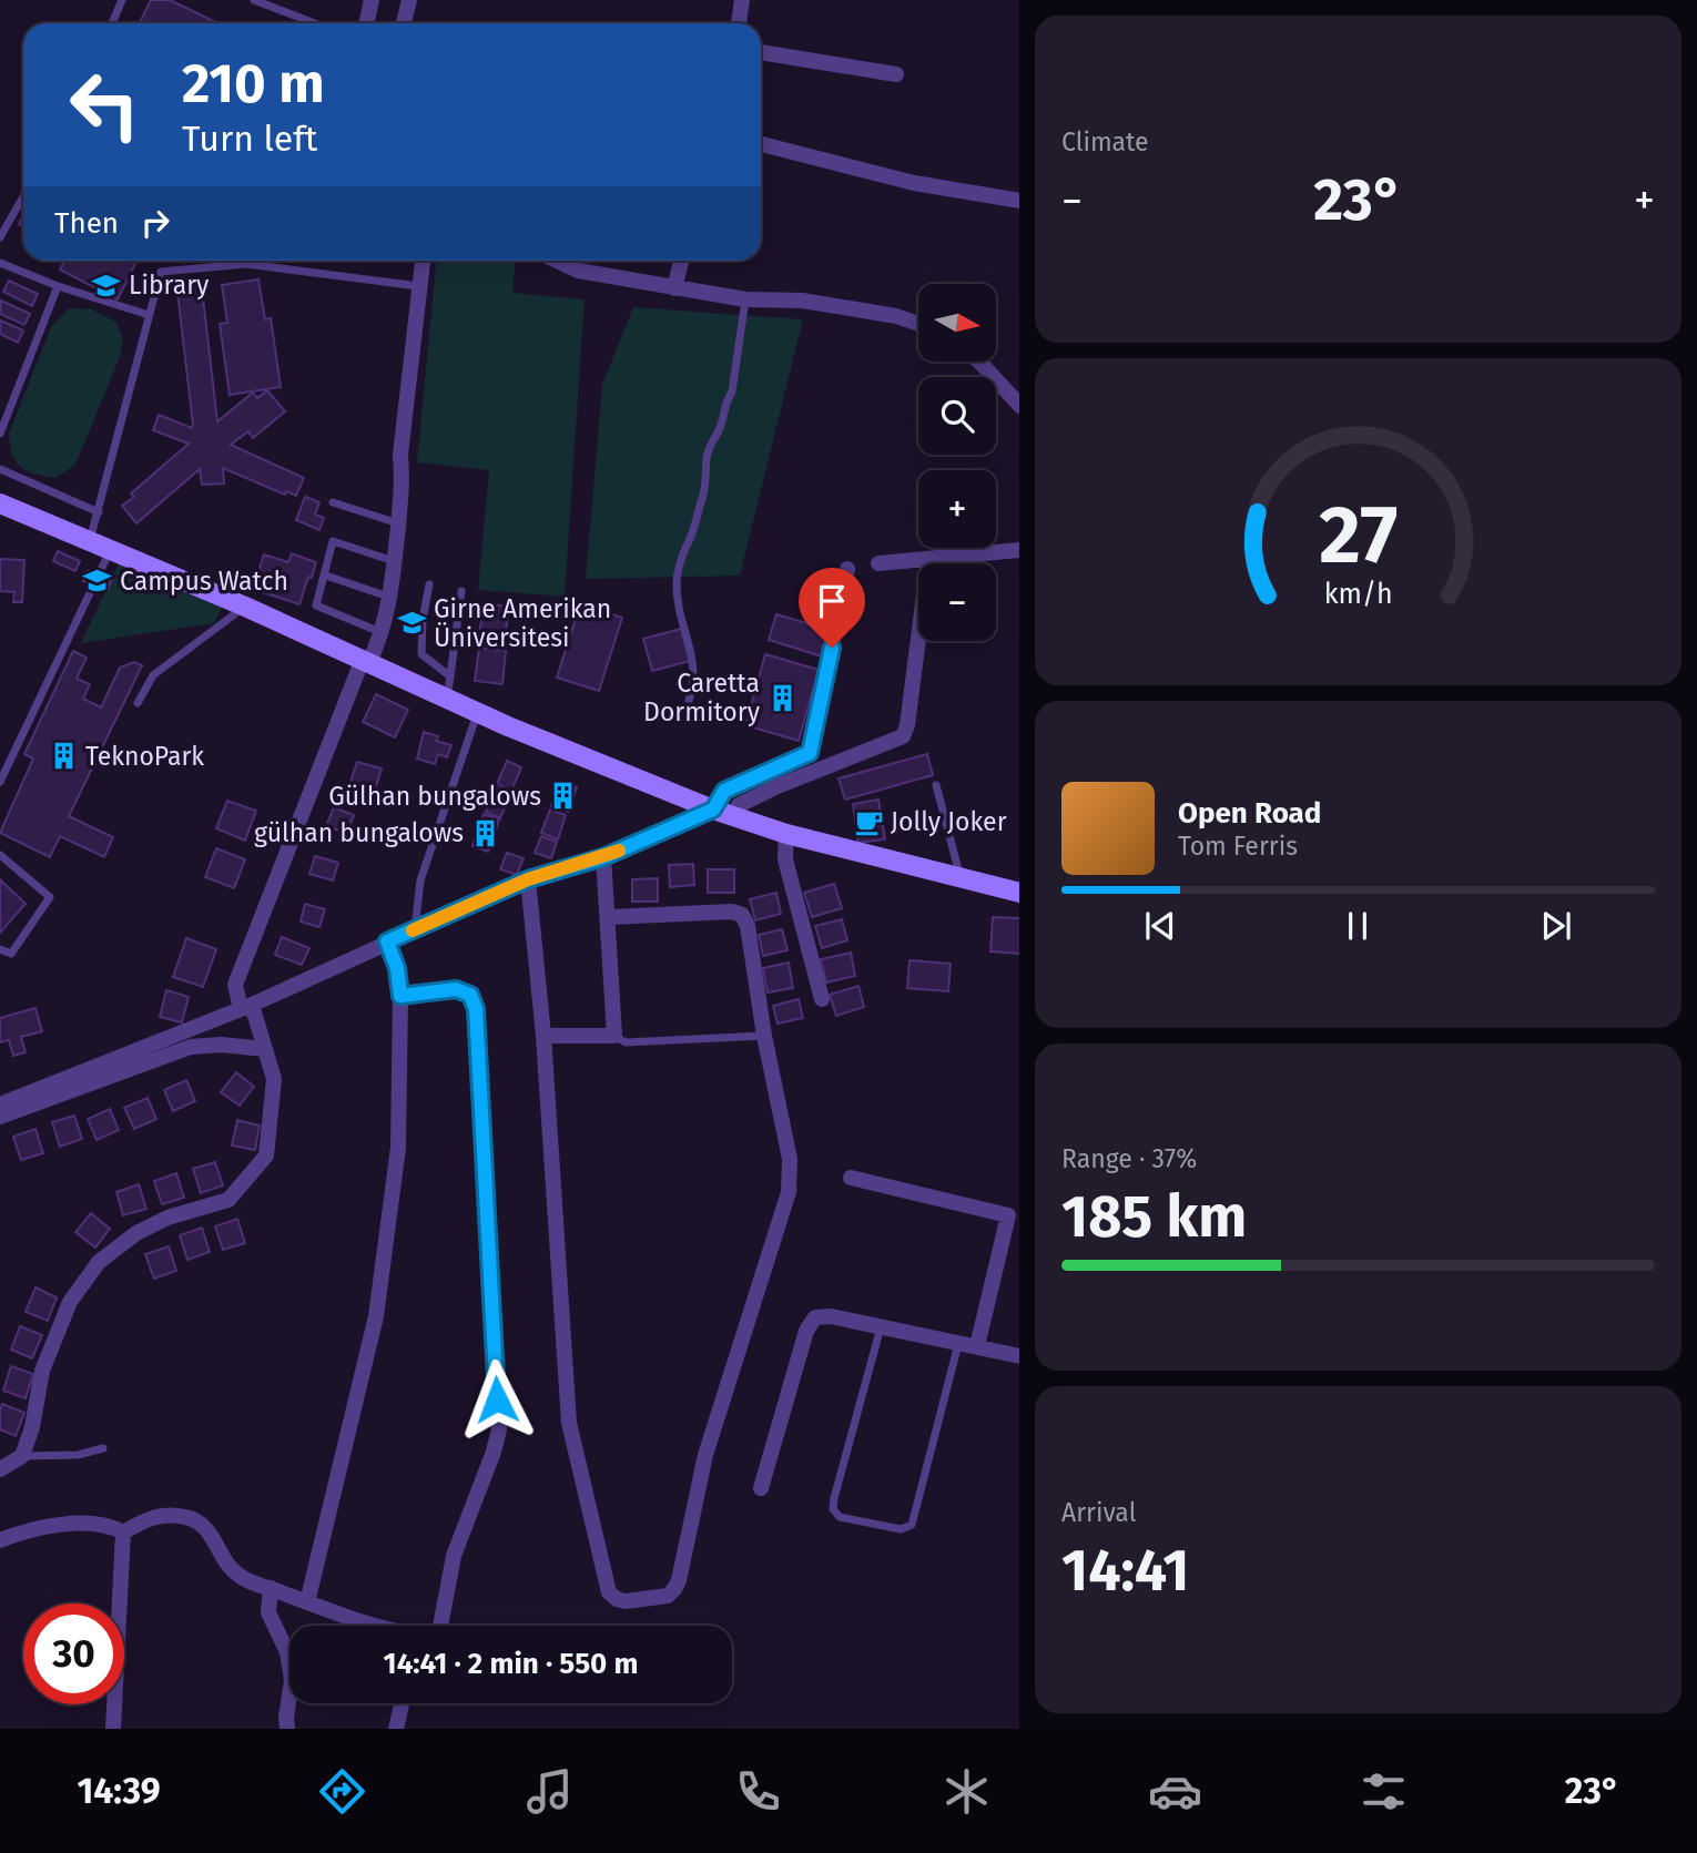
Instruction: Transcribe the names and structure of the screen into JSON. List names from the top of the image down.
{
  "places": {
    "school or university": ["Library", "Campus Watch", "Girne Amerikan Üniversitesi"],
    "building": [
      "Caretta Dormitory",
      "TeknoPark",
      "Gülhan bungalows",
      "gülhan bungalows"
    ],
    "cafe": ["Jolly Joker"]
  },
  "north": "right",
  "page": {
    "tile": [
      "Climate",
      ["Range · 37%", "185 km"],
      ["Arrival", "14:41"]
    ],
    "turn": ["210 m", "Turn left"],
    "heat": ["−", "23°", "+"],
    "then": "Then",
    "map_buttons": ["+", "−"],
    "song": ["Open Road", "Tom Ferris"],
    "limit": "30",
    "trip": "14:41 · 2 min · 550 m",
    "tabs": ["14:39", "23°"],
    "gauge": ["27", "km/h"]
  }
}
